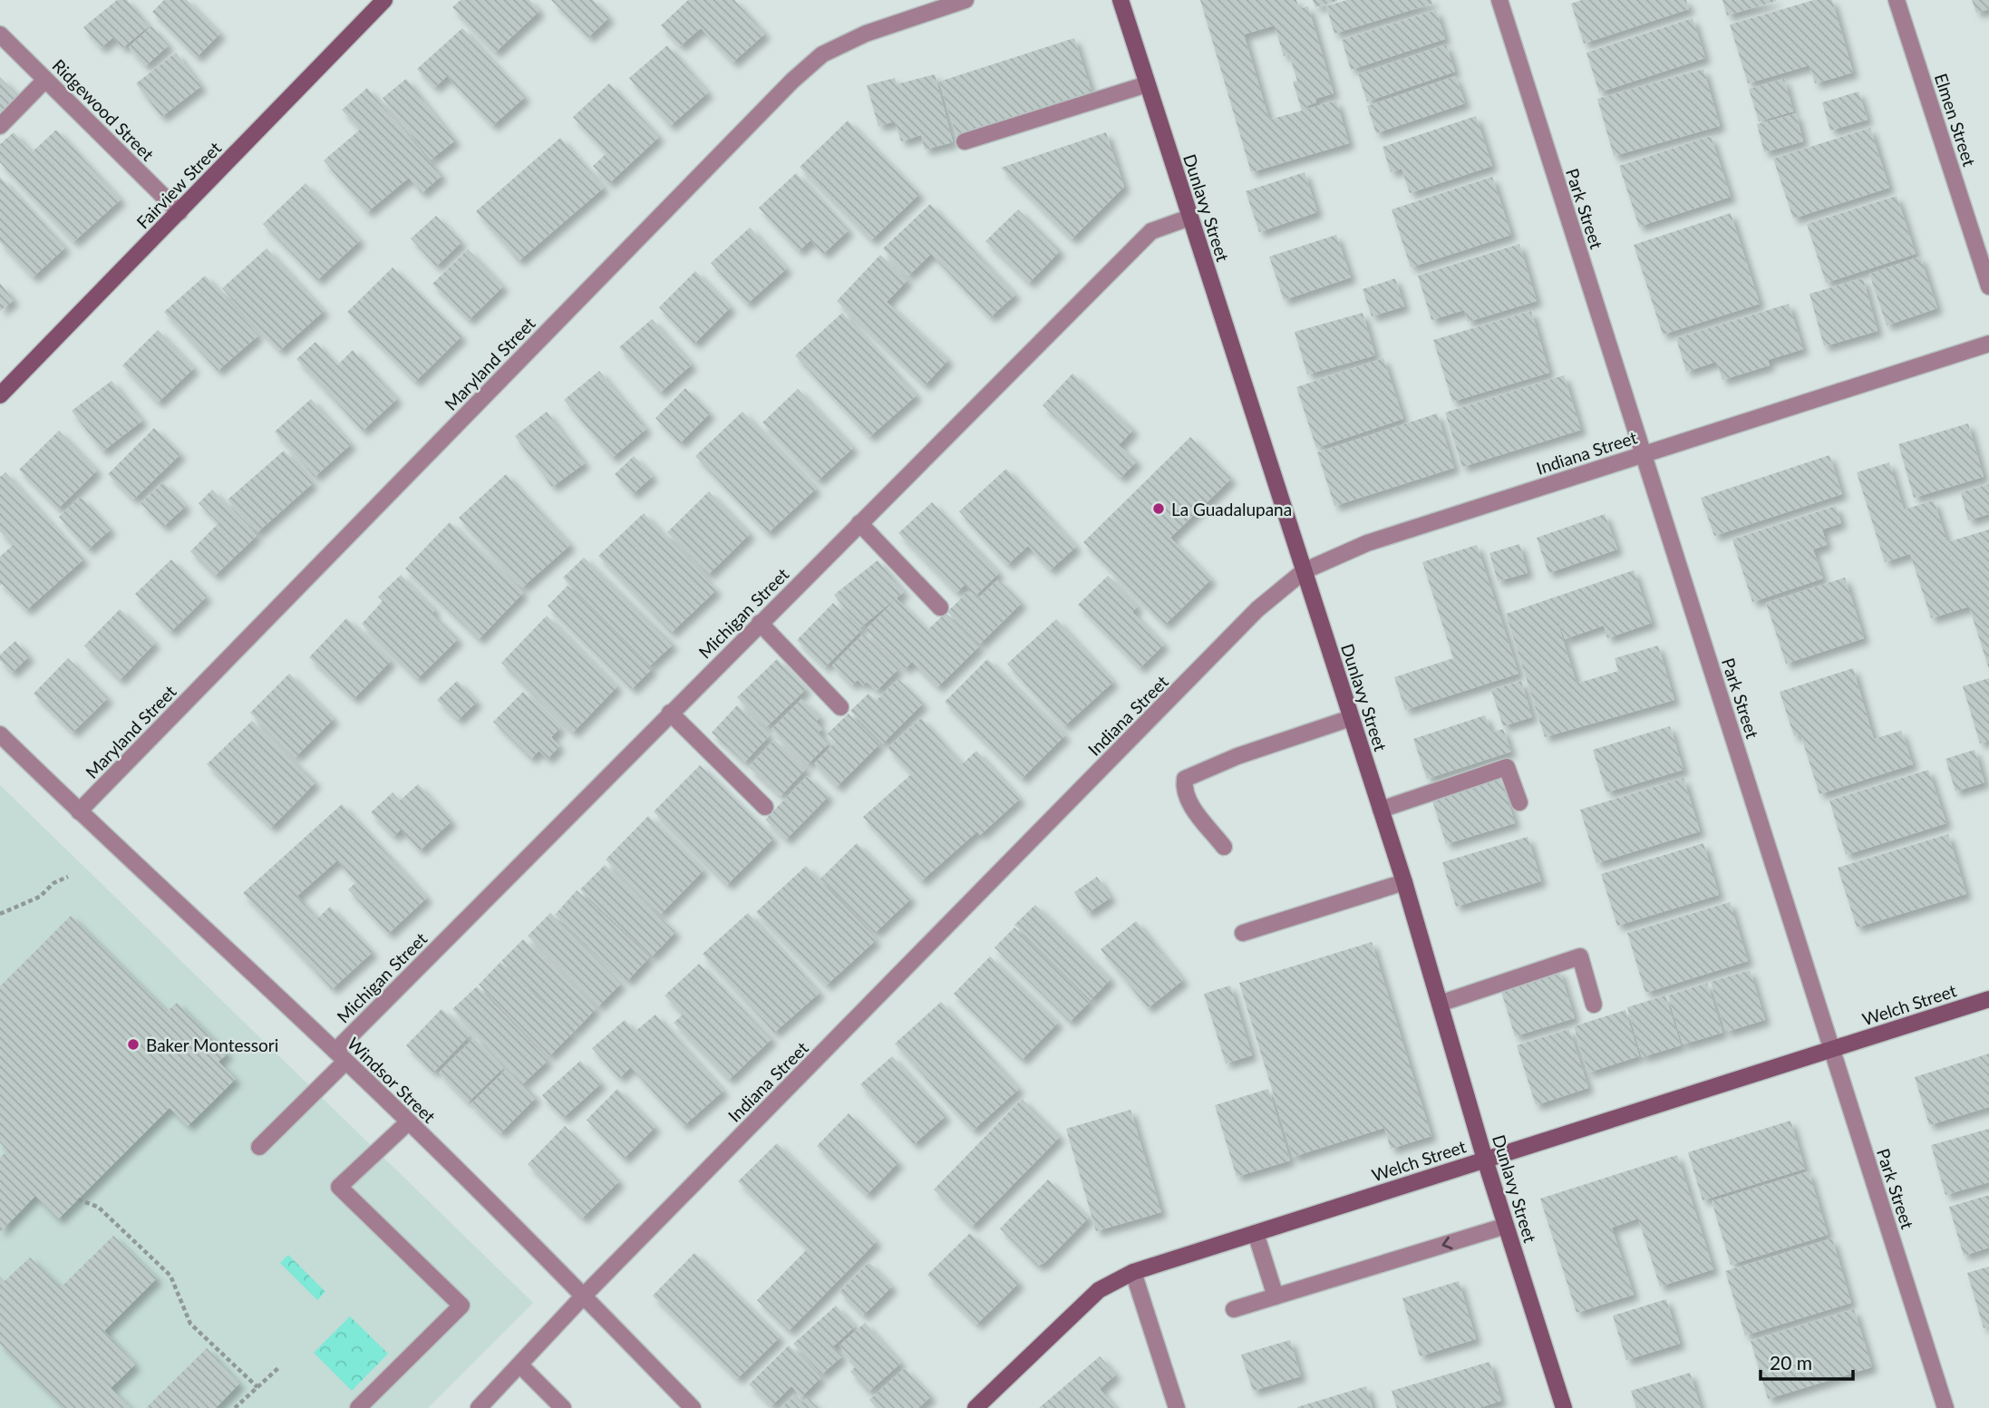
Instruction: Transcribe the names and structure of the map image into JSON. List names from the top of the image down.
{
  "streets": {
    "street": [
      "Ridgewood Street",
      "Elmen Street",
      "Fairview Street",
      "Dunlavy Street",
      "Park Street",
      "Maryland Street",
      "Indiana Street",
      "Michigan Street",
      "Welch Street",
      "Windsor Street"
    ]
  },
  "crossings": [
    ["Ridgewood Street", "Fairview Street"],
    ["Dunlavy Street", "Indiana Street"],
    ["Dunlavy Street", "Michigan Street"],
    ["Dunlavy Street", "Welch Street"],
    ["Park Street", "Indiana Street"],
    ["Park Street", "Welch Street"],
    ["Maryland Street", "Windsor Street"],
    ["Indiana Street", "Windsor Street"],
    ["Michigan Street", "Windsor Street"]
  ],
  "places": ["La Guadalupana", "Baker Montessori"],
  "scale_bar": "20 m"
}
